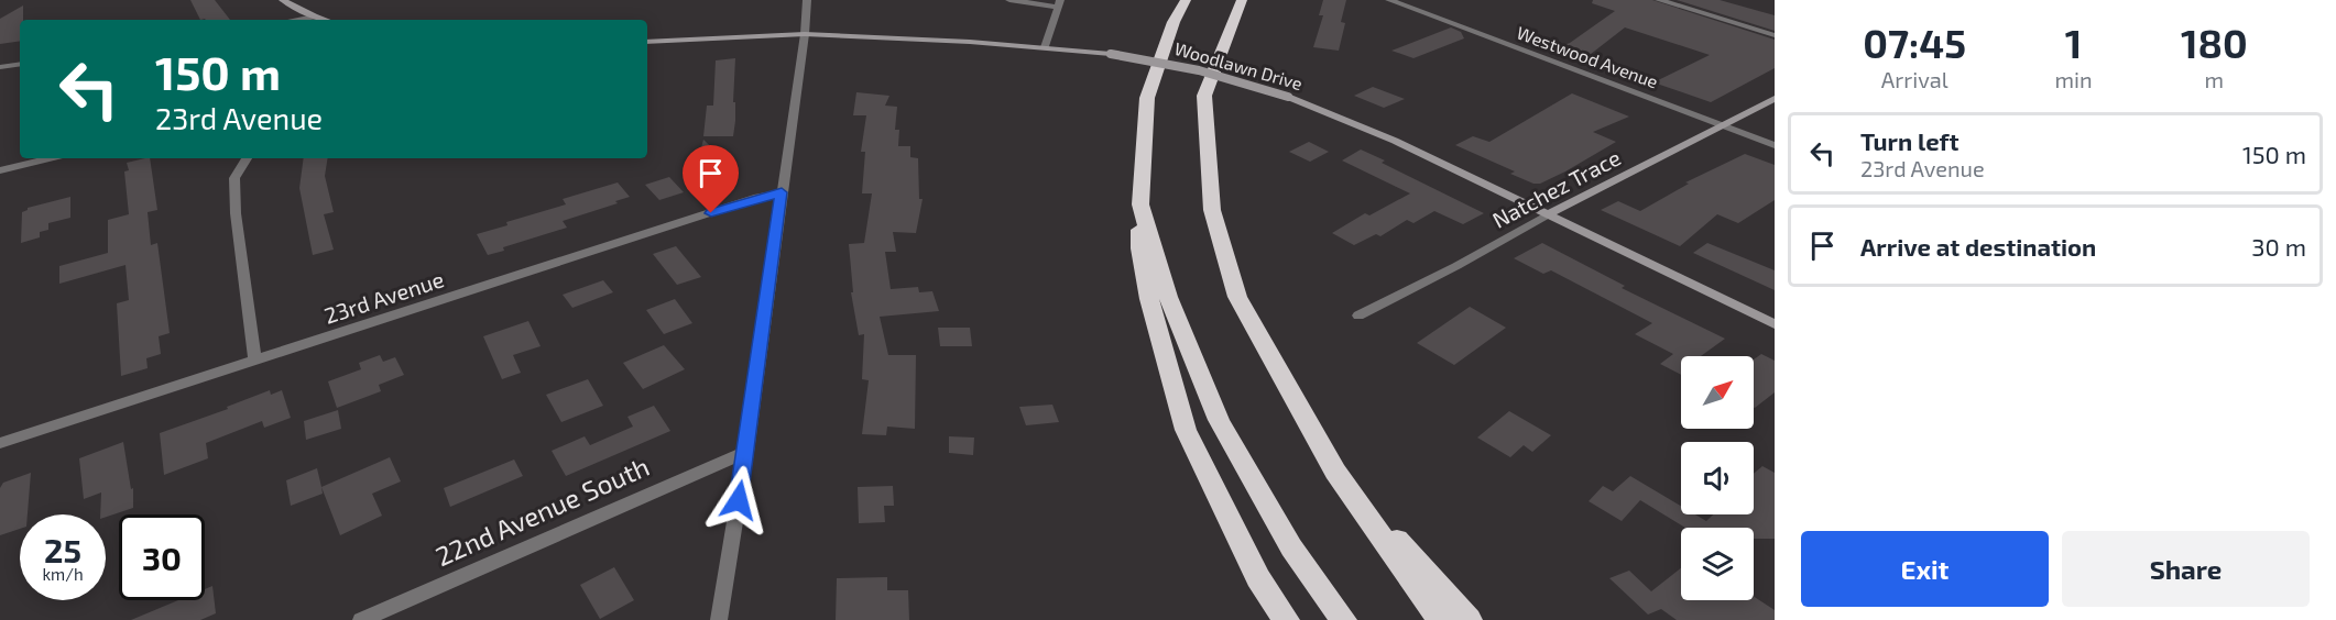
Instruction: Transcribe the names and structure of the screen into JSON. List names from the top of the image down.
{
  "streets": {
    "main road": ["Woodlawn Drive", "Natchez Trace"],
    "street": ["Westwood Avenue", "23rd Avenue", "22nd Avenue South"]
  },
  "crossings": [
    ["Westwood Avenue", "Natchez Trace"],
    ["Woodlawn Drive", "Natchez Trace"]
  ],
  "north": "top right",
  "page": {
    "eta": [
      "07:45",
      "Arrival",
      "1",
      "min",
      "180",
      "m"
    ],
    "turn": ["150 m", "23rd Avenue"],
    "list": [
      {
        "name": "Turn left",
        "note": "23rd Avenue",
        "value": "150 m"
      },
      {
        "name": "Arrive at destination",
        "value": "30 m"
      }
    ],
    "speed": "25 km/h",
    "limit": "30",
    "buttons": ["Exit", "Share"]
  }
}
